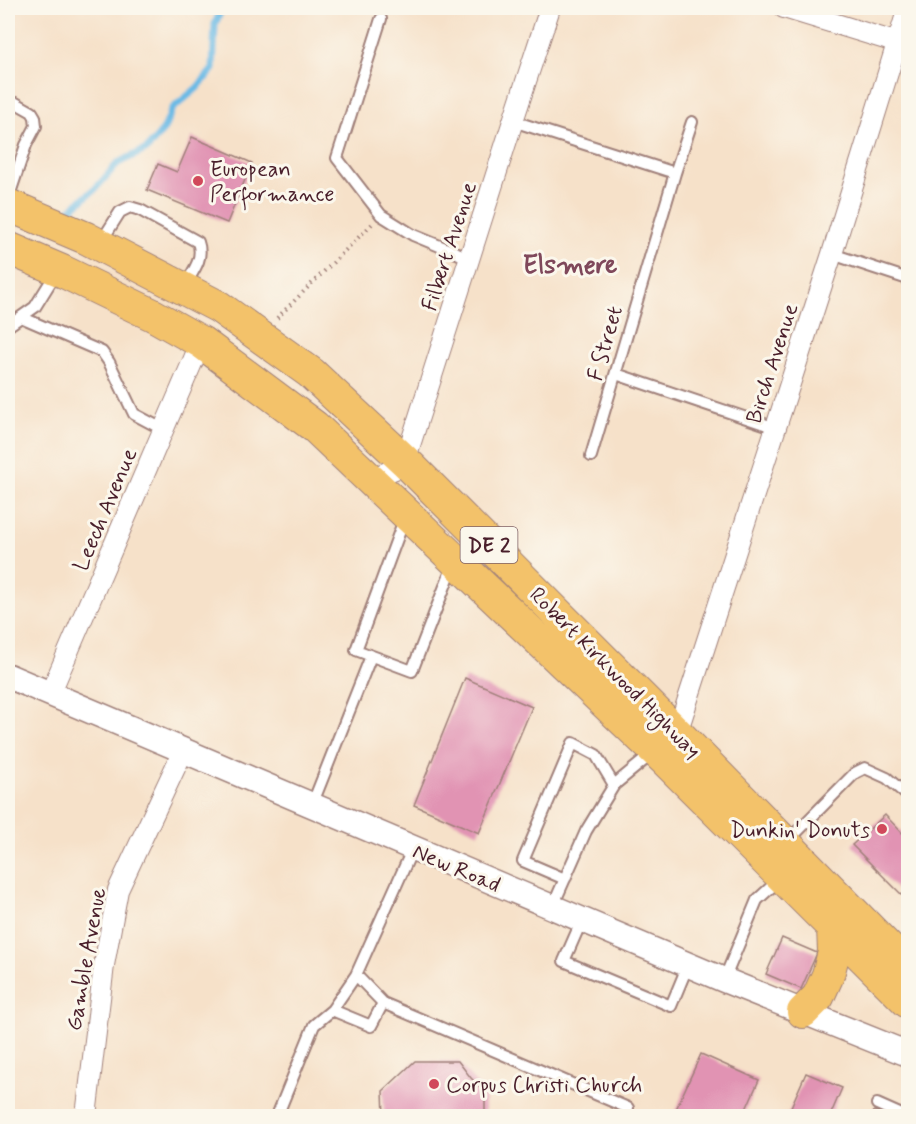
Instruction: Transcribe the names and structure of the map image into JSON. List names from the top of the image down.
{
  "streets": {
    "main road": ["DE 2", "Robert Kirkwood Highway"],
    "street": [
      "Filbert Avenue",
      "Birch Avenue",
      "Leech Avenue",
      "New Road",
      "Gamble Avenue"
    ],
    "lane": ["F Street"]
  },
  "crossings": [
    ["Filbert Avenue", "Robert Kirkwood Highway"],
    ["Birch Avenue", "Robert Kirkwood Highway"],
    ["Leech Avenue", "Robert Kirkwood Highway"],
    ["Leech Avenue", "New Road"],
    ["New Road", "Gamble Avenue"]
  ],
  "districts": ["Elsmere"],
  "places": ["European Performance", "Dunkin' Donuts", "Corpus Christi Church"]
}
